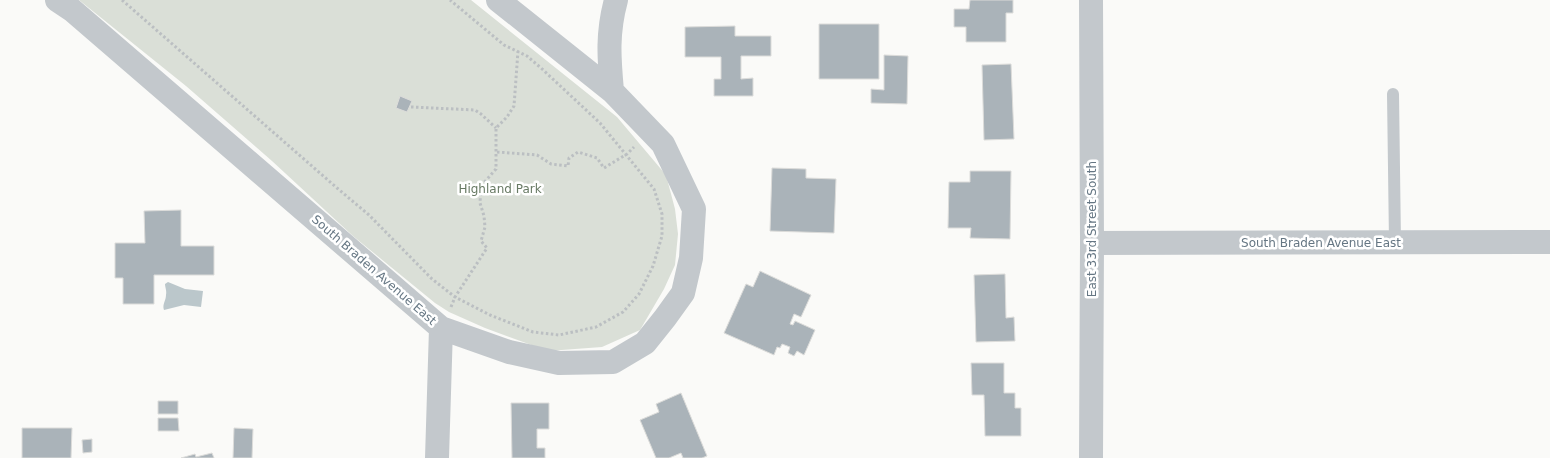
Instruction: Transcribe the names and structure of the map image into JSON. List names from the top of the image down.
{
  "streets": {
    "street": ["East 33rd Street South", "South Braden Avenue East"]
  },
  "crossings": [
    ["East 33rd Street South", "South Braden Avenue East"]
  ],
  "parks": ["Highland Park"]
}
